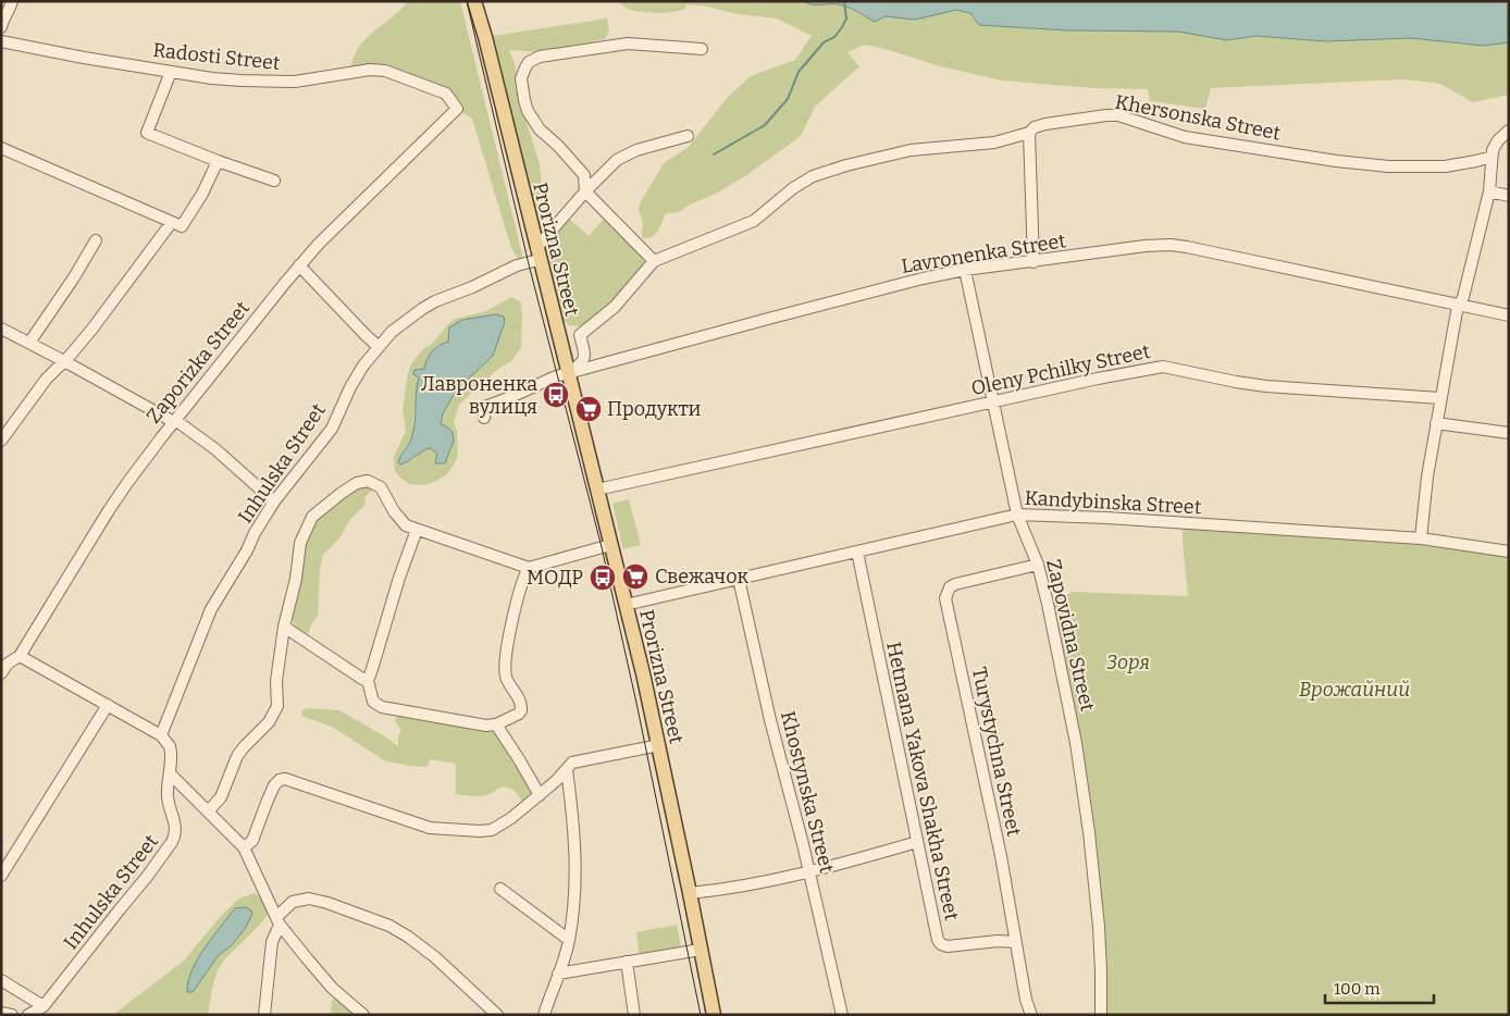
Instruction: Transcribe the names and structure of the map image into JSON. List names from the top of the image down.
{
  "streets": {
    "main road": ["Prorizna Street"],
    "street": [
      "Radosti Street",
      "Khersonska Street",
      "Lavronenka Street",
      "Zaporizka Street",
      "Oleny Pchilky Street",
      "Inhulska Street",
      "Kandybinska Street",
      "Zapovidna Street",
      "Turystychna Street",
      "Hetmana Yakova Shakha Street",
      "Khostynska Street"
    ]
  },
  "crossings": [
    ["Radosti Street", "Zaporizka Street"],
    ["Khersonska Street", "Prorizna Street"],
    ["Prorizna Street", "Lavronenka Street"],
    ["Prorizna Street", "Oleny Pchilky Street"],
    ["Prorizna Street", "Inhulska Street"],
    ["Prorizna Street", "Kandybinska Street"],
    ["Lavronenka Street", "Zapovidna Street"],
    ["Oleny Pchilky Street", "Zapovidna Street"],
    ["Kandybinska Street", "Zapovidna Street"],
    ["Kandybinska Street", "Hetmana Yakova Shakha Street"],
    ["Kandybinska Street", "Khostynska Street"],
    ["Zapovidna Street", "Turystychna Street"],
    ["Turystychna Street", "Hetmana Yakova Shakha Street"]
  ],
  "parks": ["Зоря", "Врожайний"],
  "places": {
    "bus stop": ["Лавроненка вулиця", "МОДР"],
    "supermarket": ["Продукти", "Свежачок"]
  },
  "scale_bar": "100 m"
}
